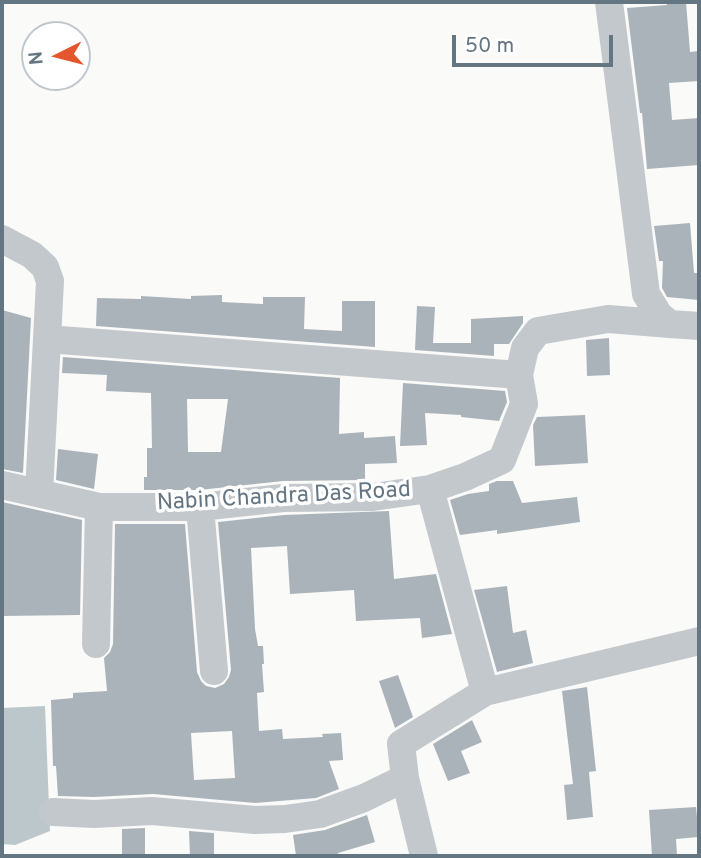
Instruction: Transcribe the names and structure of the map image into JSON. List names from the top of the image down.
{
  "streets": {
    "street": ["Nabin Chandra Das Road"]
  },
  "scale_bar": "50 m",
  "north": "left"
}
